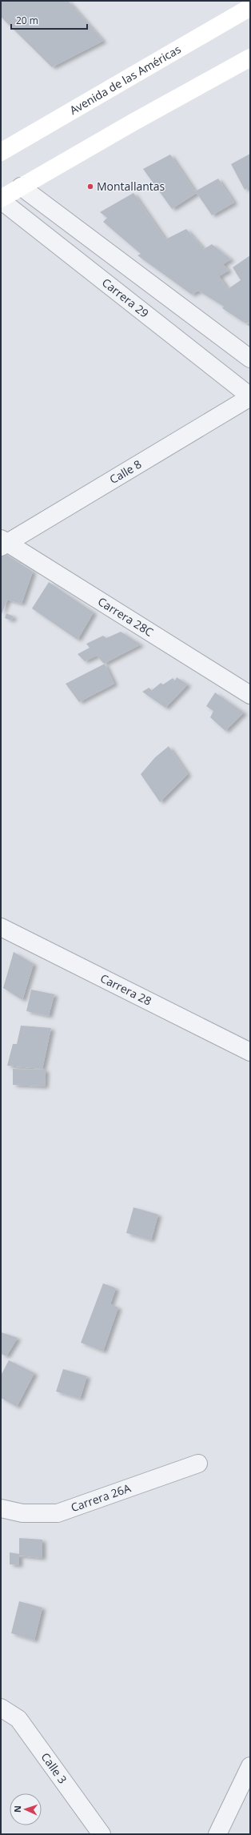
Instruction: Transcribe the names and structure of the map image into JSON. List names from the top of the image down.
{
  "streets": {
    "main road": ["Avenida de las Américas"],
    "street": [
      "Carrera 29",
      "Calle 8",
      "Carrera 28C",
      "Carrera 28",
      "Carrera 26A",
      "Calle 3"
    ]
  },
  "crossings": [
    ["Carrera 29", "Calle 8"],
    ["Calle 8", "Carrera 28C"]
  ],
  "places": ["Montallantas"],
  "scale_bar": "20 m",
  "north": "left"
}
